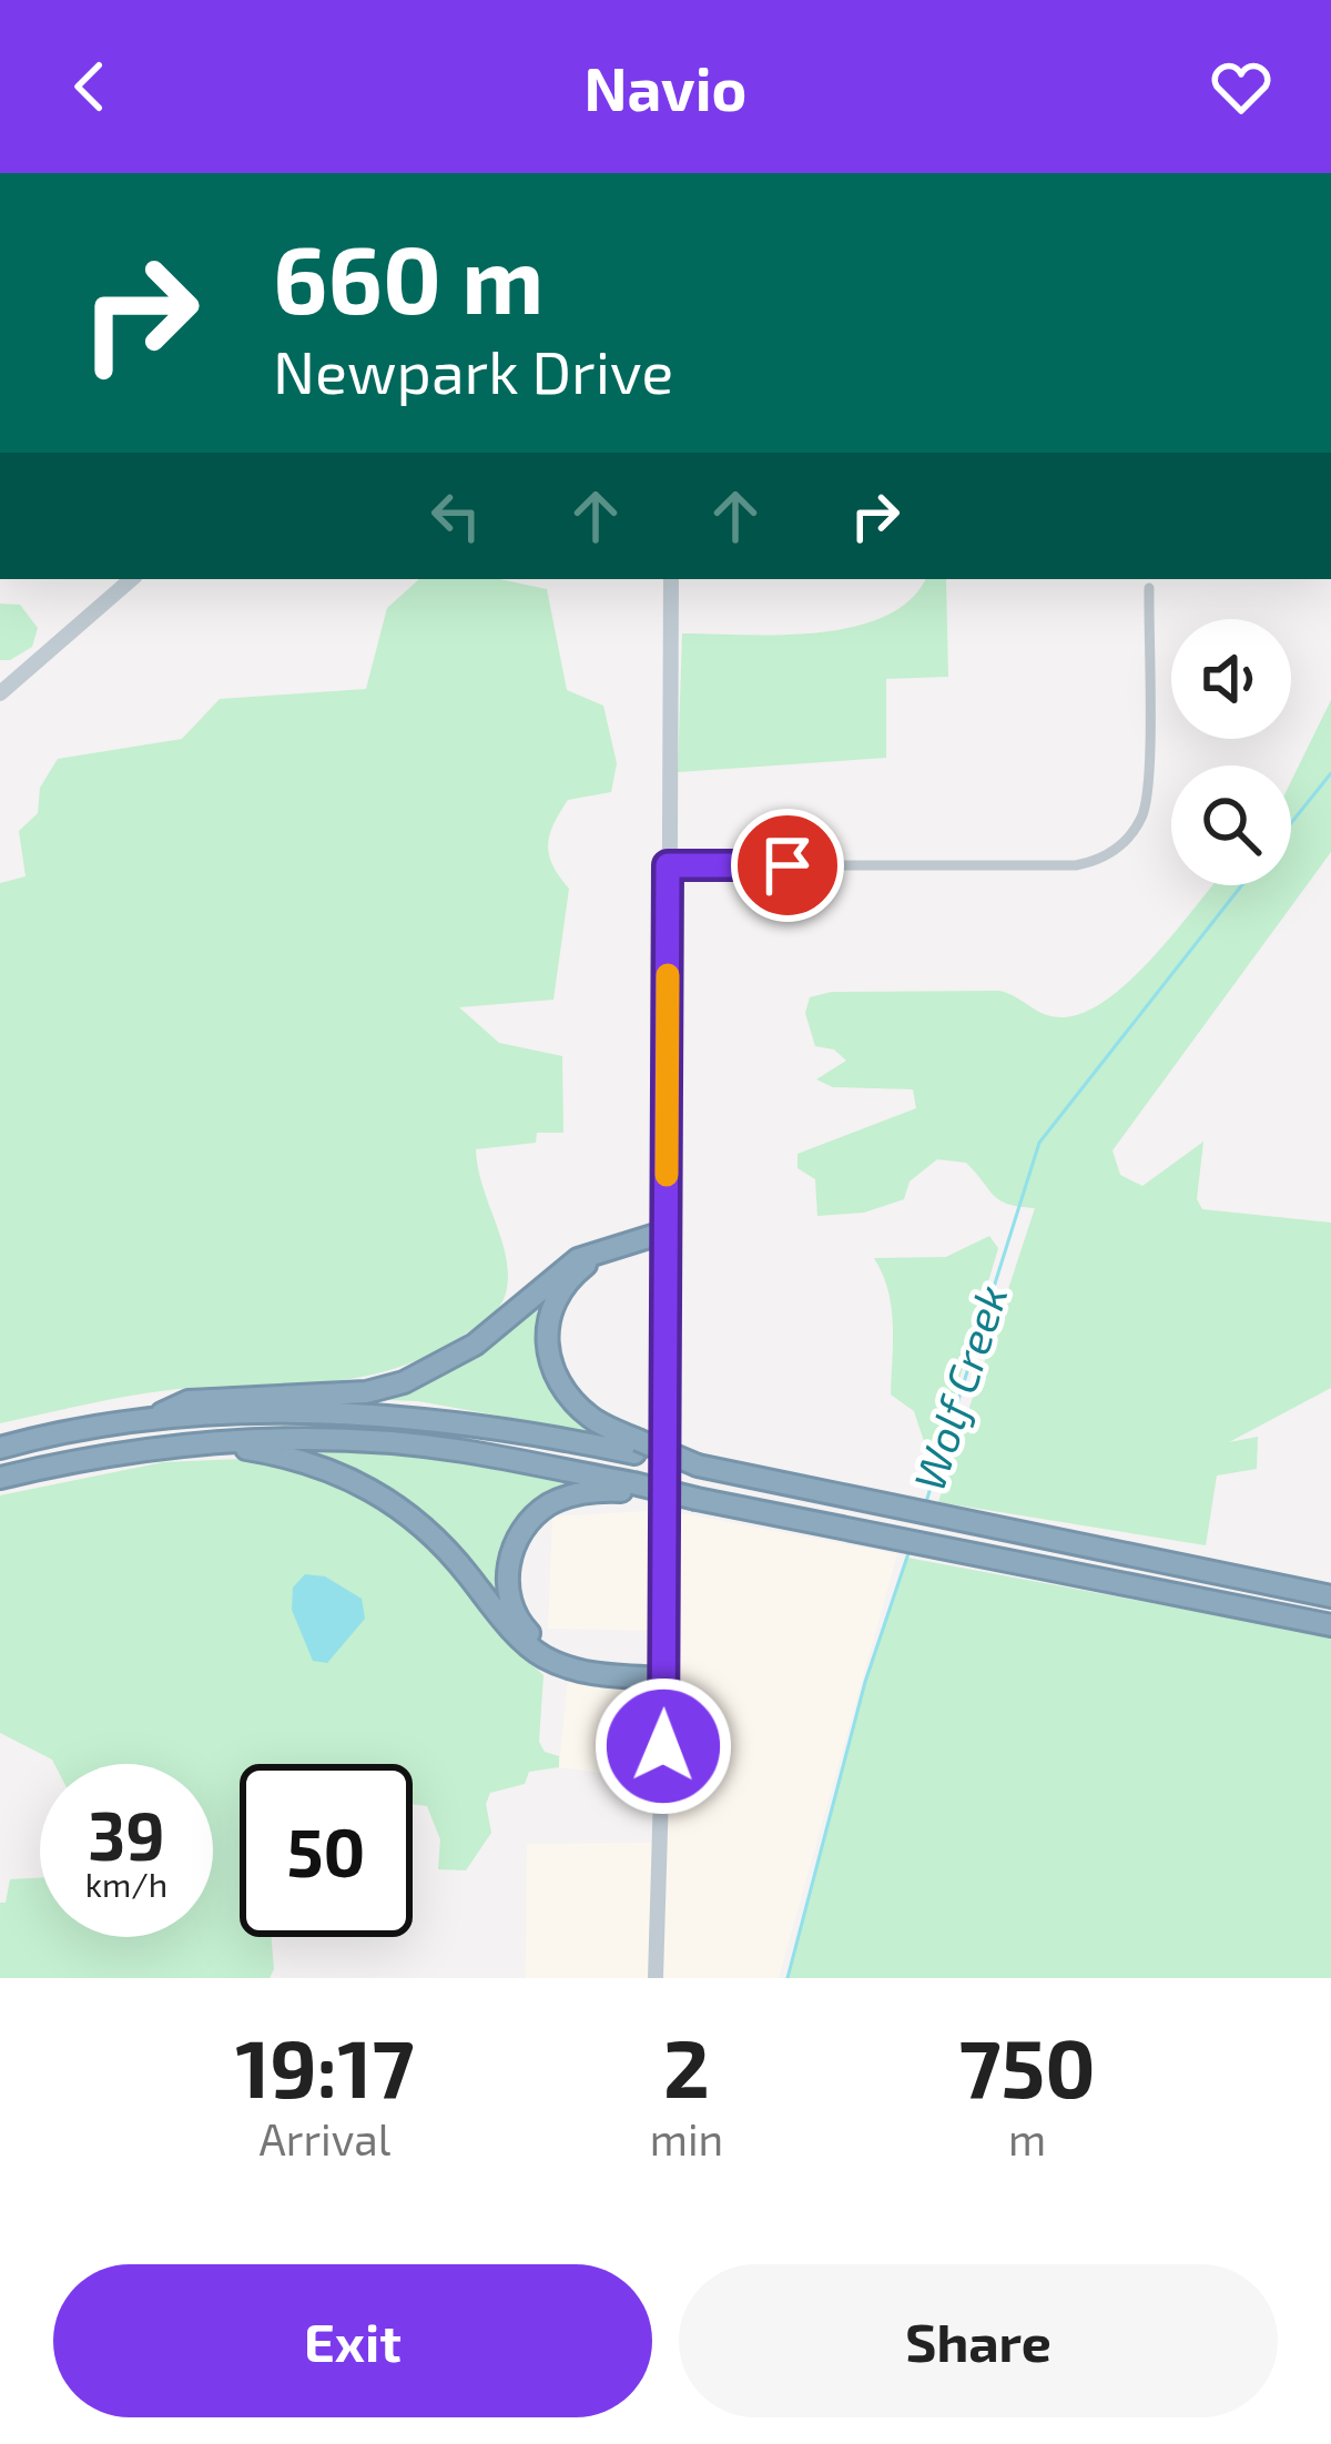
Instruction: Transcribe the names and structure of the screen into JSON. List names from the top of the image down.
{
  "water": ["Wolf Creek"],
  "page": {
    "header": "Navio",
    "turn": ["660 m", "Newpark Drive"],
    "speed": "39 km/h",
    "limit": "50",
    "eta": [
      "19:17",
      "Arrival",
      "2",
      "min",
      "750",
      "m"
    ],
    "buttons": ["Exit", "Share"]
  }
}
